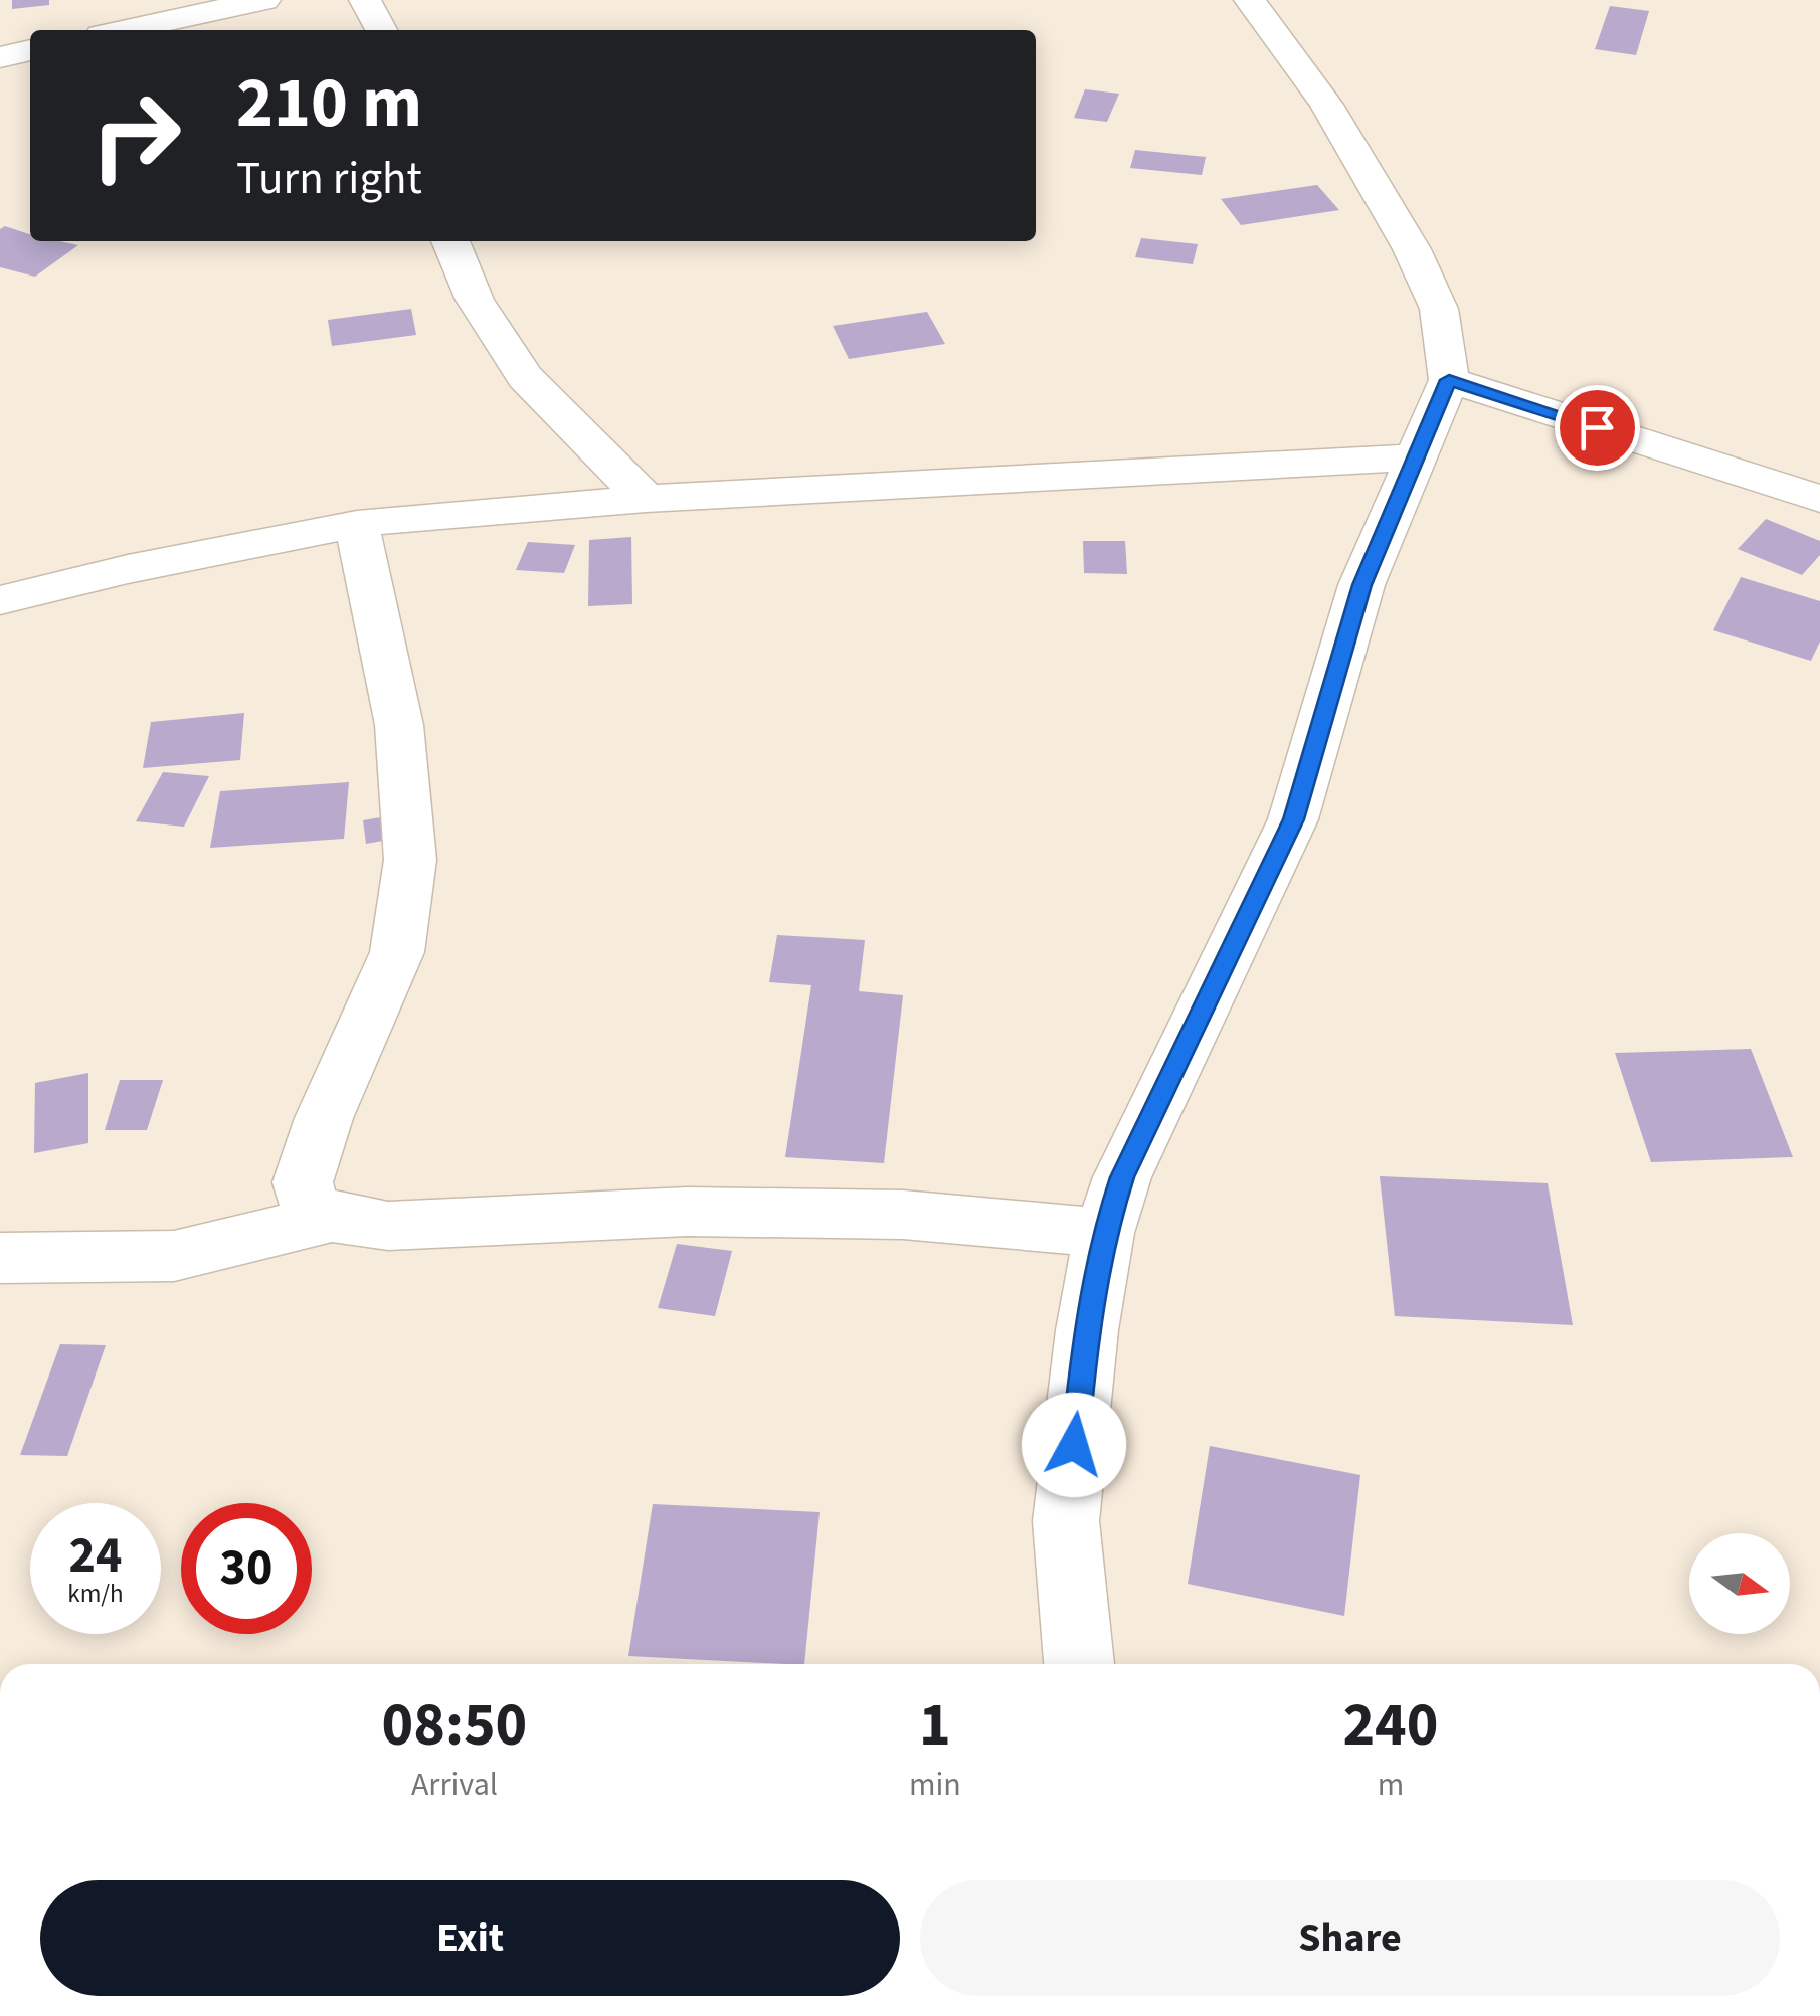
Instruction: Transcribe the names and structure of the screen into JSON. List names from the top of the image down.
{
  "north": "right",
  "page": {
    "turn": ["210 m", "Turn right"],
    "speed": "24 km/h",
    "limit": "30",
    "eta": [
      "08:50",
      "Arrival",
      "1",
      "min",
      "240",
      "m"
    ],
    "buttons": ["Exit", "Share"]
  }
}
